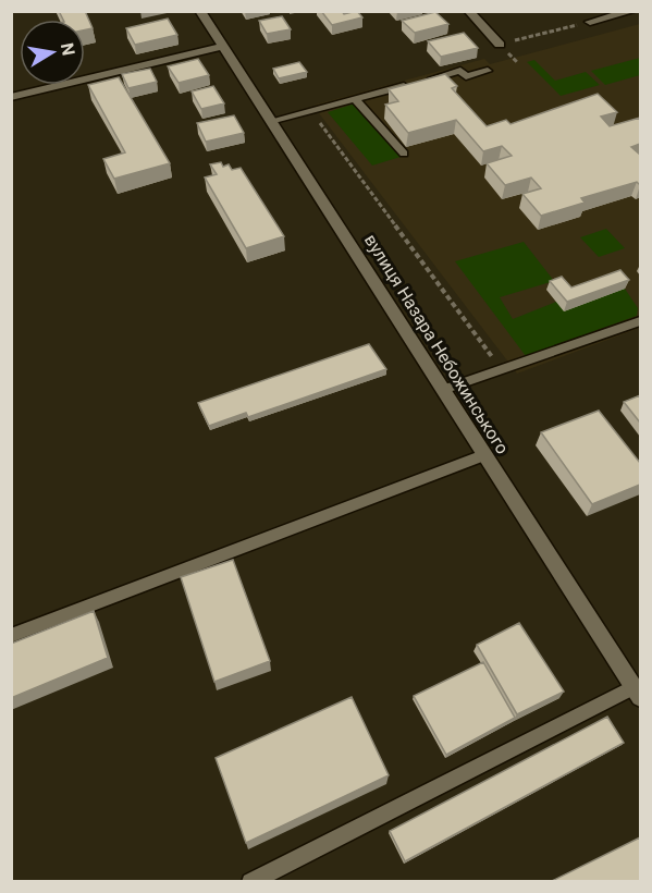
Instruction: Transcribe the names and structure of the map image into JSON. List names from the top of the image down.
{
  "streets": {
    "street": ["вулиця Назара Небожинського"]
  },
  "north": "right"
}
